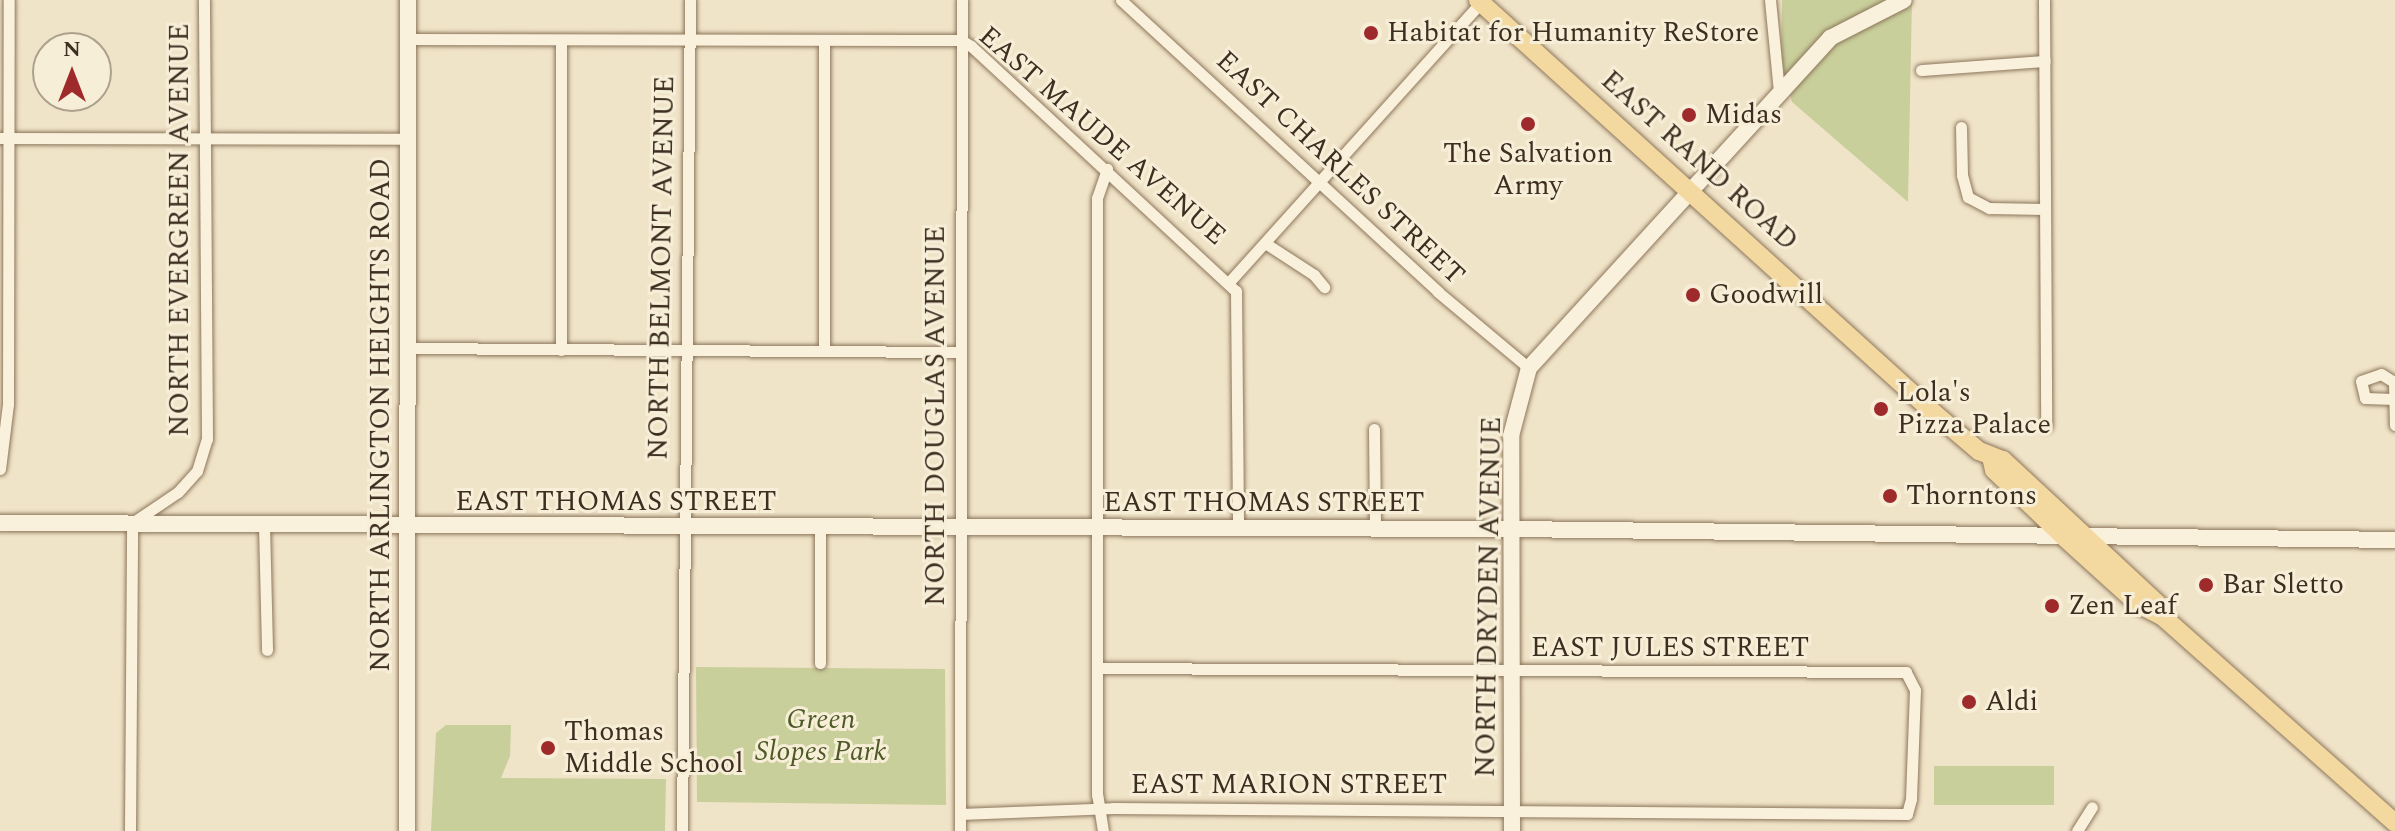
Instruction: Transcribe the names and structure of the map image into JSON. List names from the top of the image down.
{
  "streets": {
    "main road": ["EAST RAND ROAD"],
    "street": [
      "EAST MAUDE AVENUE",
      "EAST CHARLES STREET",
      "NORTH EVERGREEN AVENUE",
      "NORTH BELMONT AVENUE",
      "NORTH ARLINGTON HEIGHTS ROAD",
      "NORTH DOUGLAS AVENUE",
      "EAST THOMAS STREET",
      "NORTH DRYDEN AVENUE",
      "EAST JULES STREET",
      "EAST MARION STREET"
    ]
  },
  "crossings": [
    ["EAST MAUDE AVENUE", "NORTH BELMONT AVENUE"],
    ["EAST MAUDE AVENUE", "NORTH ARLINGTON HEIGHTS ROAD"],
    ["EAST MAUDE AVENUE", "NORTH DOUGLAS AVENUE"],
    ["EAST RAND ROAD", "EAST THOMAS STREET"],
    ["EAST RAND ROAD", "NORTH DRYDEN AVENUE"],
    ["EAST CHARLES STREET", "NORTH DRYDEN AVENUE"],
    ["NORTH EVERGREEN AVENUE", "EAST THOMAS STREET"],
    ["NORTH BELMONT AVENUE", "EAST THOMAS STREET"],
    ["NORTH ARLINGTON HEIGHTS ROAD", "EAST THOMAS STREET"],
    ["NORTH DOUGLAS AVENUE", "EAST THOMAS STREET"],
    ["NORTH DOUGLAS AVENUE", "EAST MARION STREET"],
    ["EAST THOMAS STREET", "NORTH DRYDEN AVENUE"],
    ["NORTH DRYDEN AVENUE", "EAST JULES STREET"],
    ["NORTH DRYDEN AVENUE", "EAST MARION STREET"],
    ["EAST JULES STREET", "EAST MARION STREET"]
  ],
  "parks": ["Green Slopes Park"],
  "places": [
    "Habitat for Humanity ReStore",
    "Midas",
    "The Salvation Army",
    "Goodwill",
    "Lola's Pizza Palace",
    "Thorntons",
    "Bar Sletto",
    "Zen Leaf",
    "Aldi",
    "Thomas Middle School"
  ],
  "north": "top"
}
